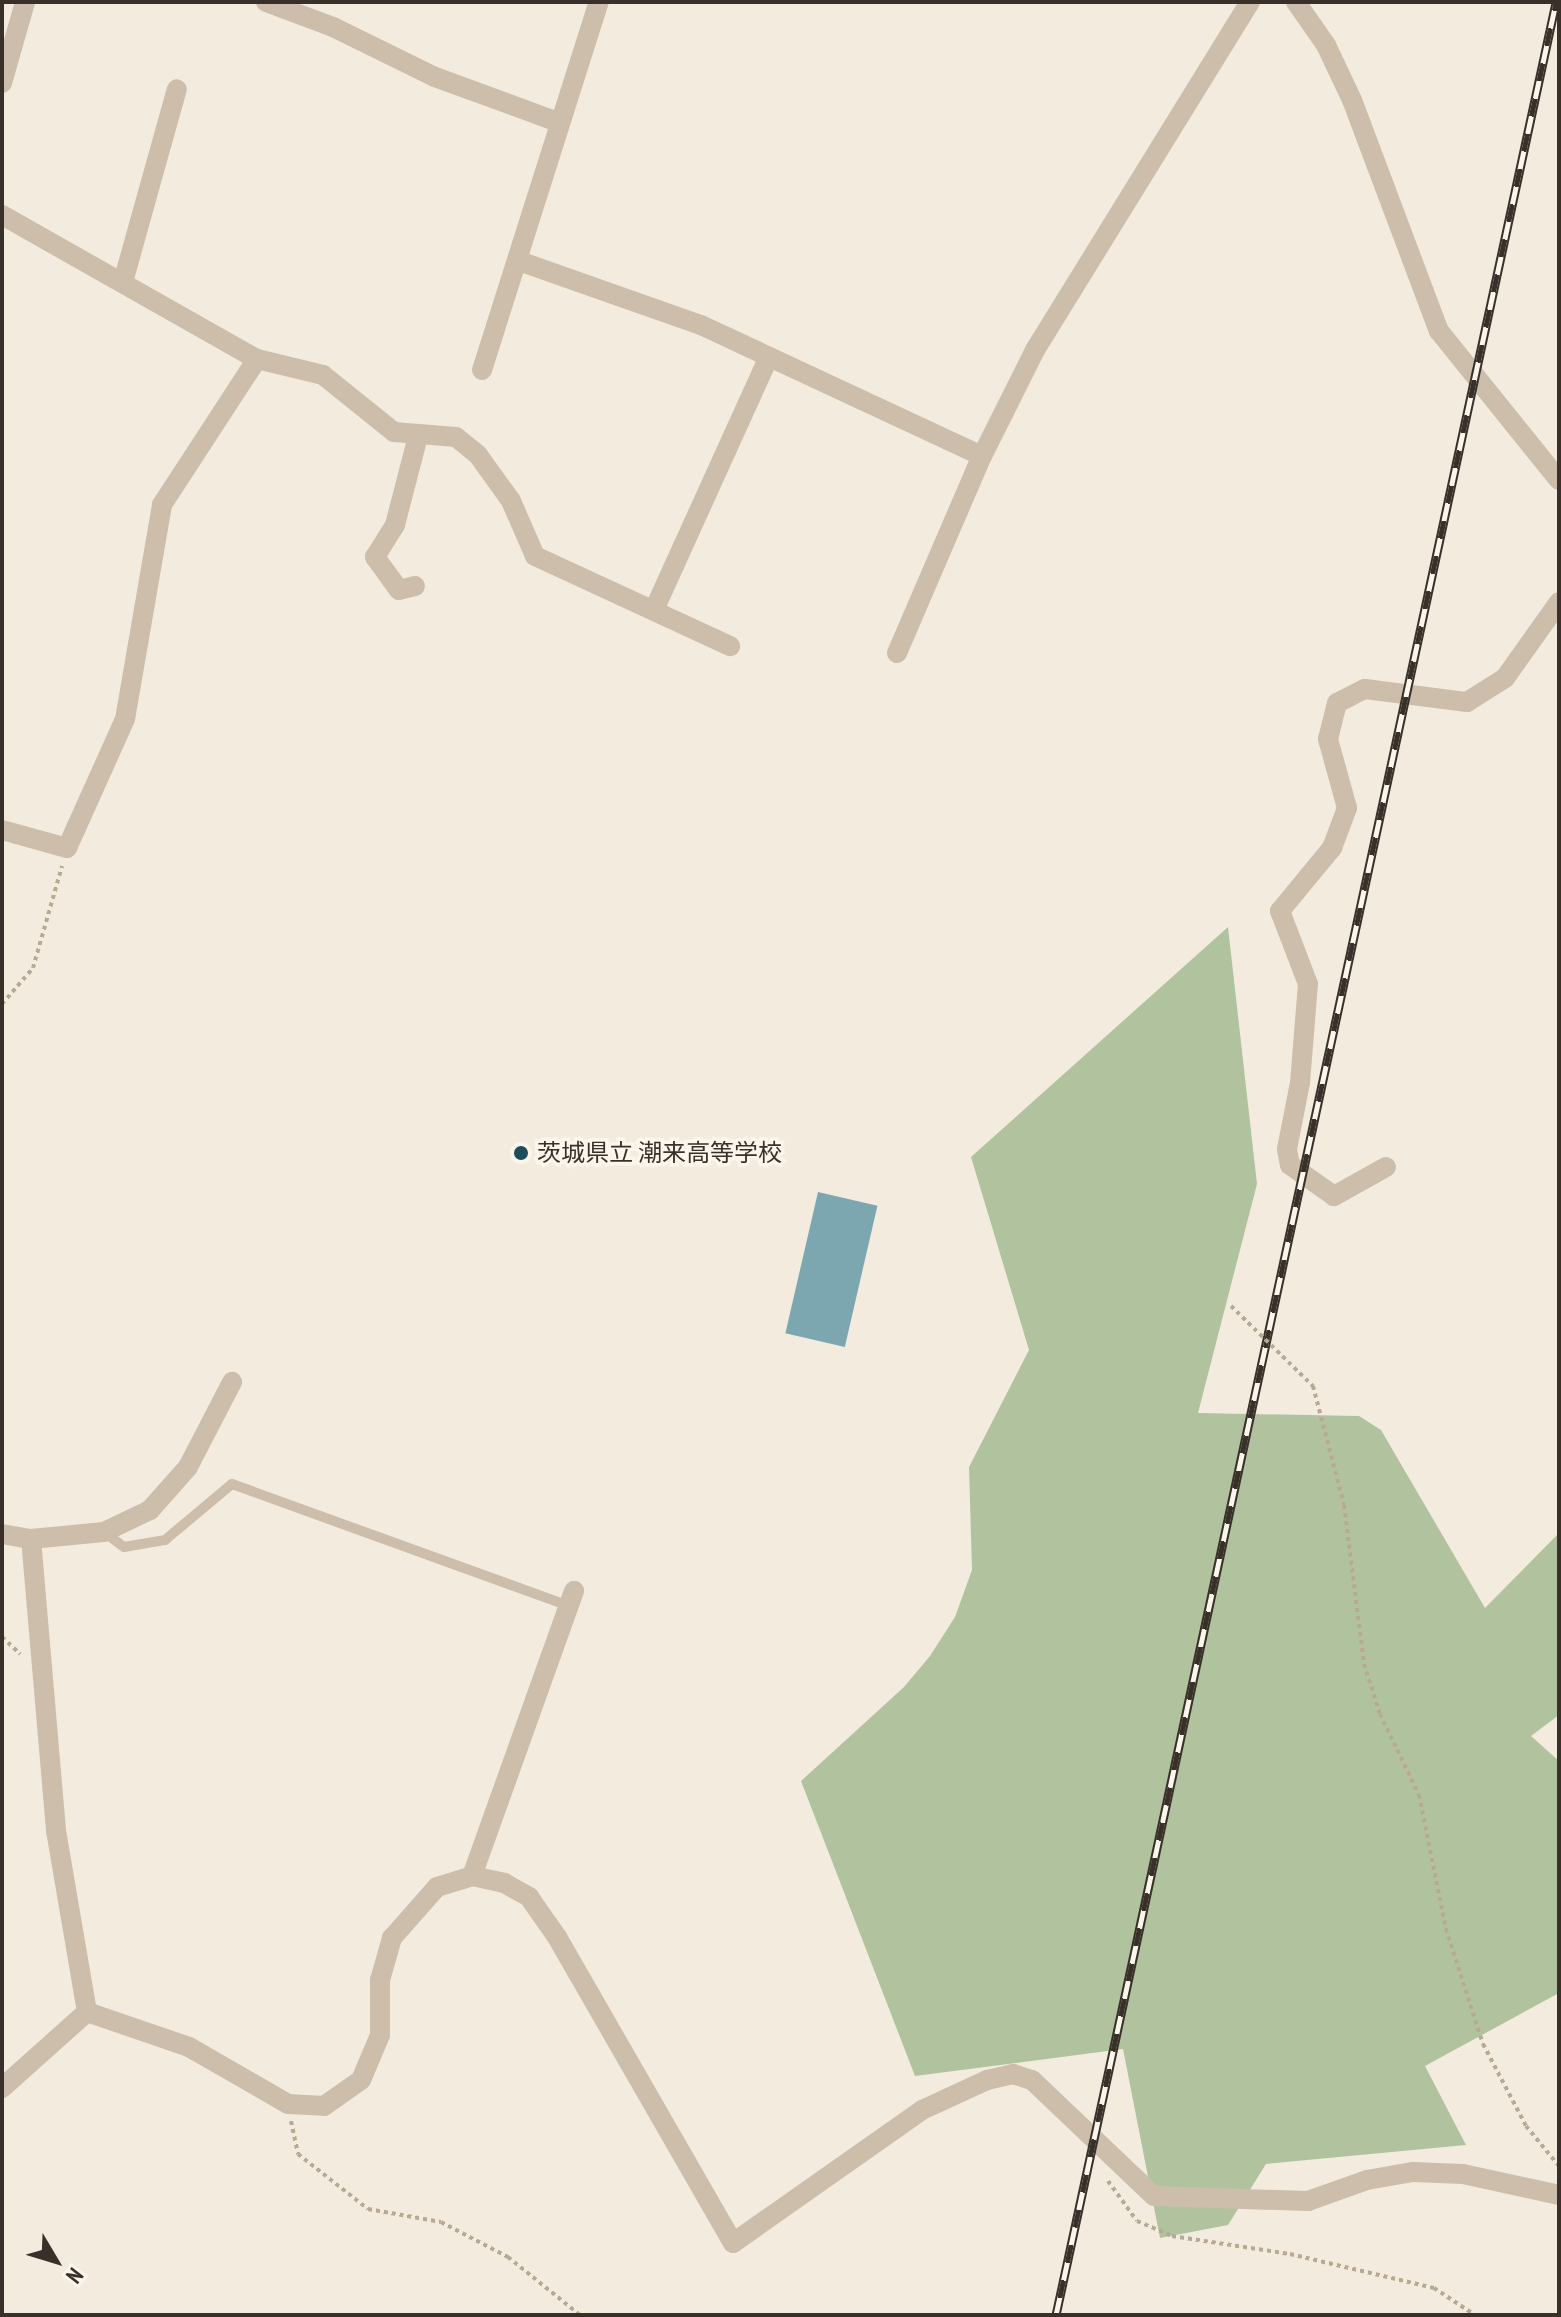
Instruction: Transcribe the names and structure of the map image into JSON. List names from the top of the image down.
{
  "places": ["茨城県立 潮来高等学校"],
  "north": "bottom right"
}
